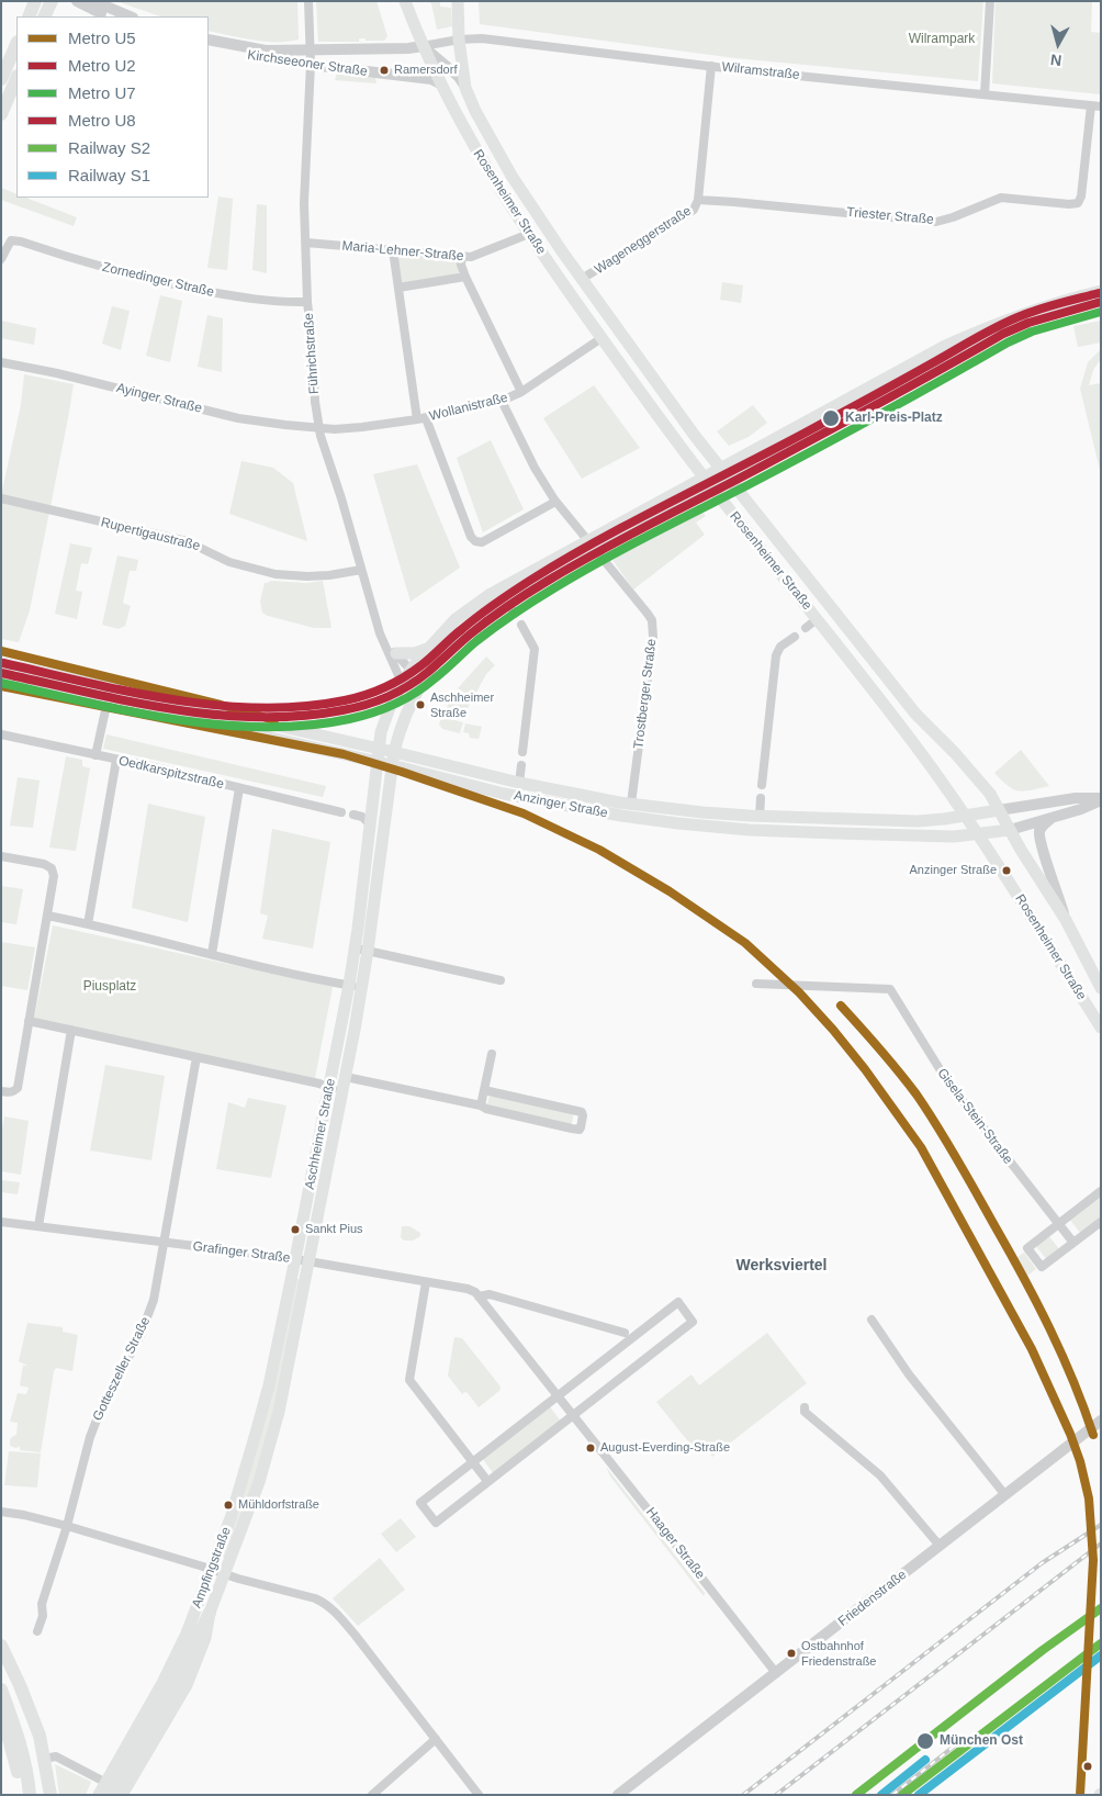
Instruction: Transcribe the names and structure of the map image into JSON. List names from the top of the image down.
{
  "streets": {
    "main road": [
      "Rosenheimer Straße",
      "Anzinger Straße",
      "Aschheimer Straße",
      "Ampfingstraße"
    ],
    "street": [
      "Kirchseeoner Straße",
      "Wilramstraße",
      "Triester Straße",
      "Wageneggerstraße",
      "Maria-Lehner-Straße",
      "Zornedinger Straße",
      "Führichstraße",
      "Ayinger Straße",
      "Wollanistraße",
      "Rupertigaustraße",
      "Trostberger Straße",
      "Oedkarspitzstraße",
      "Gisela-Stein-Straße",
      "Grafinger Straße",
      "Gotteszeller Straße",
      "Haager Straße",
      "Friedenstraße"
    ]
  },
  "crossings": [
    ["Kirchseeoner Straße", "Wilramstraße"],
    ["Kirchseeoner Straße", "Rosenheimer Straße"],
    ["Kirchseeoner Straße", "Führichstraße"],
    ["Wilramstraße", "Rosenheimer Straße"],
    ["Wilramstraße", "Triester Straße"],
    ["Wilramstraße", "Wageneggerstraße"],
    ["Rosenheimer Straße", "Wageneggerstraße"],
    ["Rosenheimer Straße", "Maria-Lehner-Straße"],
    ["Rosenheimer Straße", "Wollanistraße"],
    ["Rosenheimer Straße", "Anzinger Straße"],
    ["Rosenheimer Straße", "Aschheimer Straße"],
    ["Triester Straße", "Wageneggerstraße"],
    ["Maria-Lehner-Straße", "Führichstraße"],
    ["Zornedinger Straße", "Führichstraße"],
    ["Führichstraße", "Ayinger Straße"],
    ["Führichstraße", "Wollanistraße"],
    ["Führichstraße", "Rupertigaustraße"],
    ["Führichstraße", "Aschheimer Straße"],
    ["Ayinger Straße", "Wollanistraße"],
    ["Wollanistraße", "Trostberger Straße"],
    ["Trostberger Straße", "Anzinger Straße"],
    ["Trostberger Straße", "Aschheimer Straße"],
    ["Anzinger Straße", "Aschheimer Straße"],
    ["Aschheimer Straße", "Grafinger Straße"],
    ["Aschheimer Straße", "Ampfingstraße"],
    ["Grafinger Straße", "Gotteszeller Straße"],
    ["Grafinger Straße", "Ampfingstraße"],
    ["Haager Straße", "Friedenstraße"]
  ],
  "districts": ["Werksviertel"],
  "parks": ["Wilrampark", "Piusplatz"],
  "places": [
    "Ramersdorf",
    "Karl-Preis-Platz",
    "Aschheimer Straße",
    "Anzinger Straße",
    "Sankt Pius",
    "August-Everding-Straße",
    "Mühldorfstraße",
    "Ostbahnhof Friedenstraße",
    "München Ost"
  ],
  "lines": [
    "metro line U8",
    "metro line U2",
    "metro line U7",
    "metro line U5",
    "rail line S2",
    "rail line S1"
  ],
  "legend": [
    "Metro U5",
    "Metro U2",
    "Metro U7",
    "Metro U8",
    "Railway S2",
    "Railway S1"
  ],
  "north": "bottom"
}
